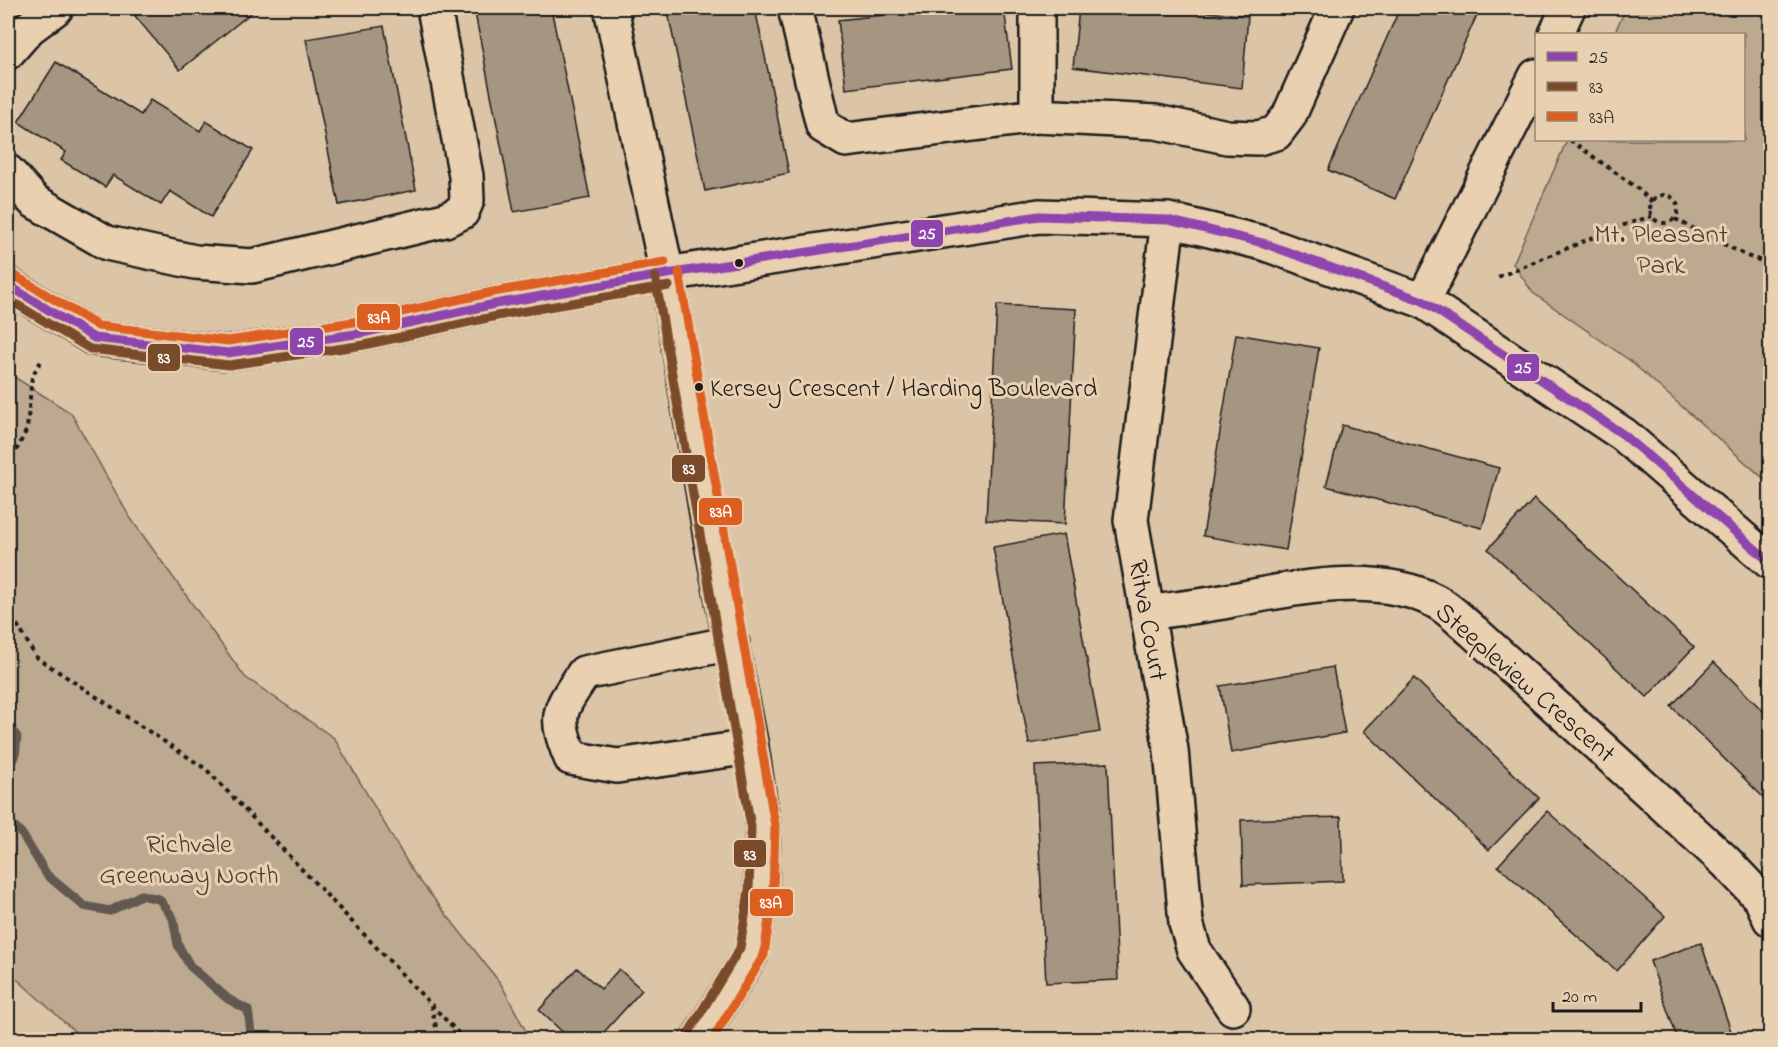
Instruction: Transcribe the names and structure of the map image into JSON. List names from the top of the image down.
{
  "streets": {
    "street": ["Ritva Court", "Steepleview Crescent"]
  },
  "crossings": [
    ["Ritva Court", "Steepleview Crescent"]
  ],
  "parks": ["Mt. Pleasant Park", "Richvale Greenway North"],
  "places": ["Kersey Crescent / Harding Boulevard"],
  "lines": ["transit line 25", "transit line 83A", "transit line 83"],
  "legend": ["25", "83", "83A"],
  "scale_bar": "20 m"
}
